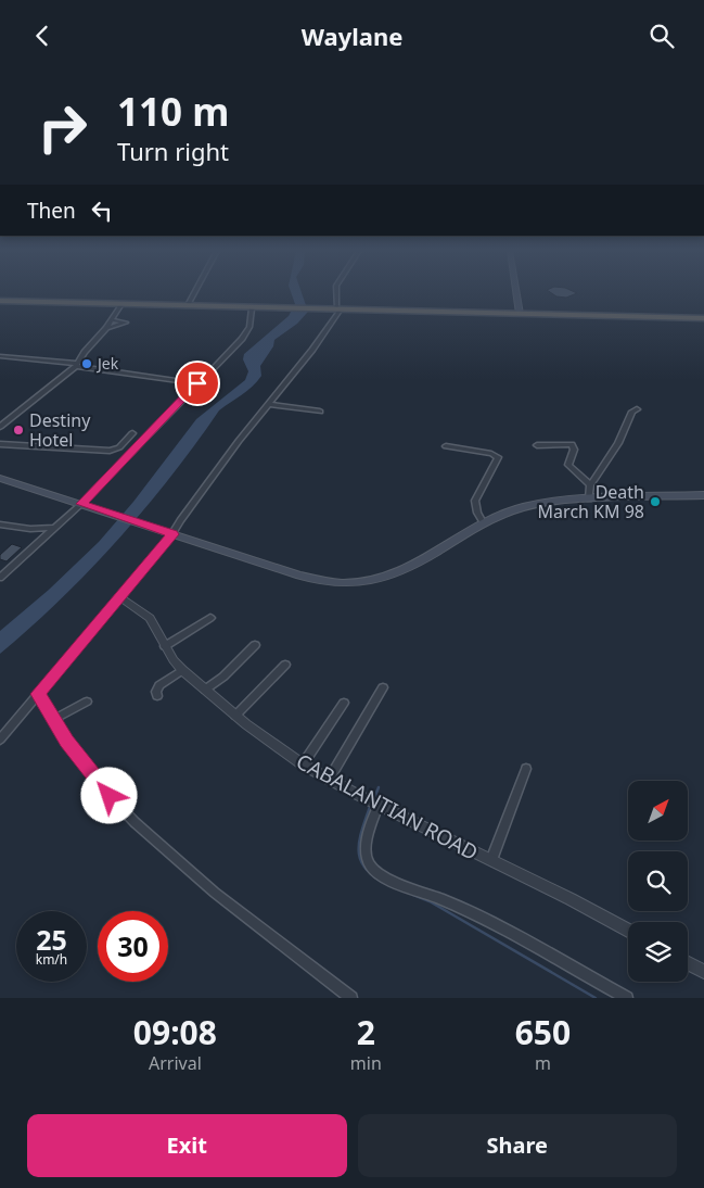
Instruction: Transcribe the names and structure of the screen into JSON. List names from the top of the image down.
{
  "streets": {
    "street": ["CABALANTIAN ROAD"]
  },
  "places": ["Jek", "Destiny Hotel", "Death March KM 98"],
  "north": "top right",
  "page": {
    "header": "Waylane",
    "turn": ["110 m", "Turn right"],
    "then": "Then",
    "speed": "25 km/h",
    "limit": "30",
    "eta": [
      "09:08",
      "Arrival",
      "2",
      "min",
      "650",
      "m"
    ],
    "buttons": ["Exit", "Share"]
  }
}
